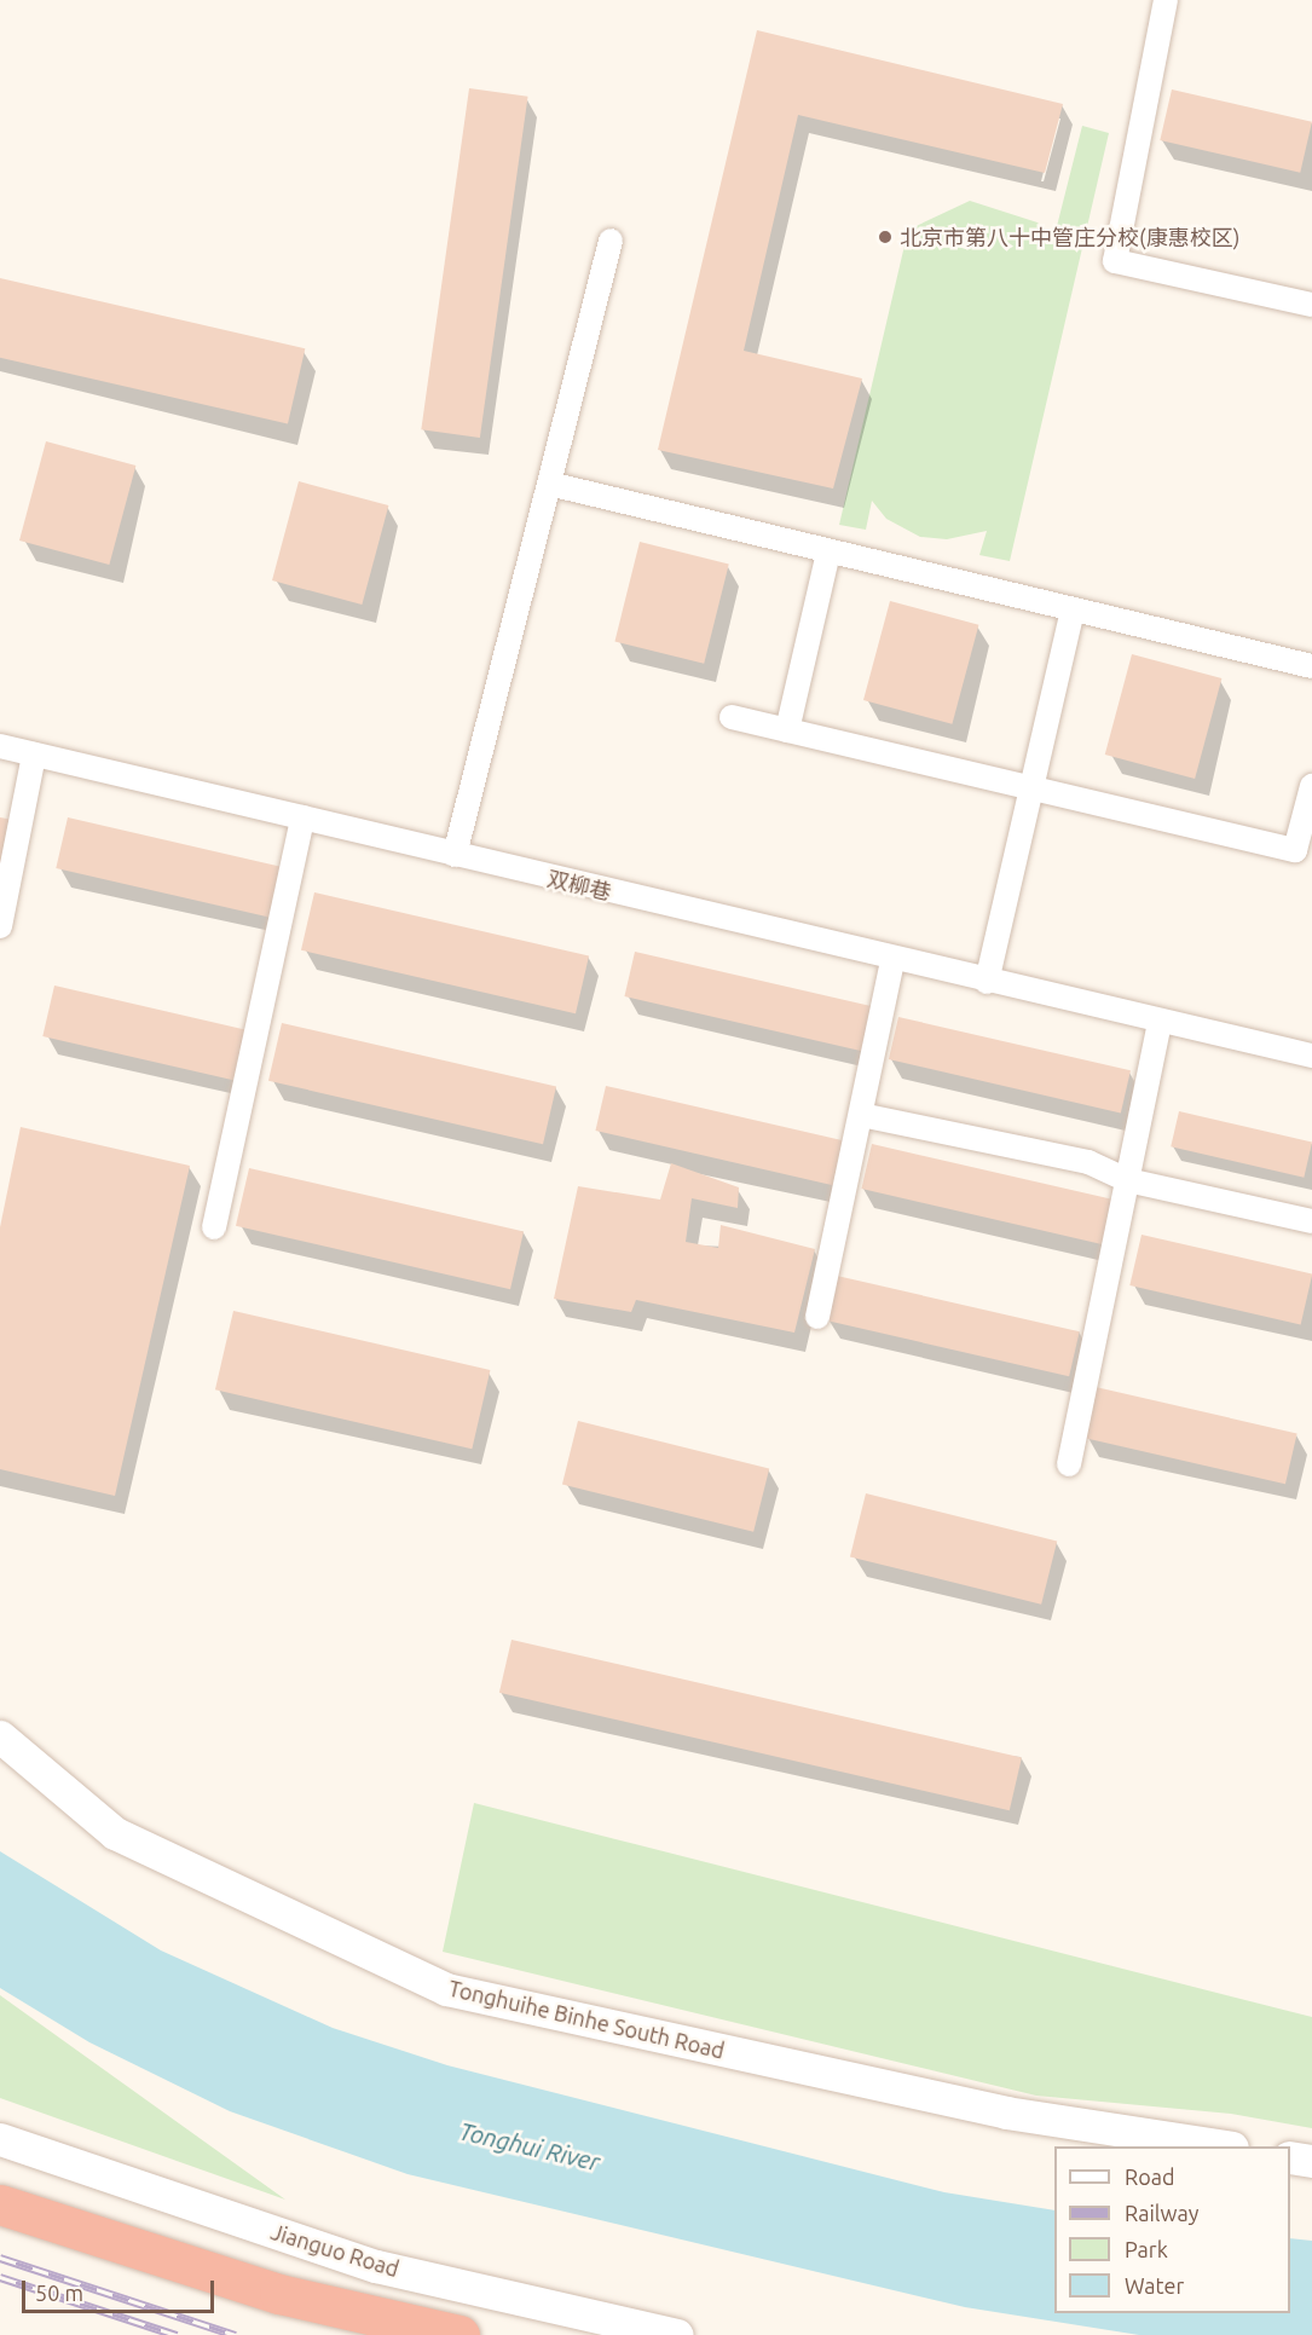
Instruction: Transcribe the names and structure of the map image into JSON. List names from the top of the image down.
{
  "streets": {
    "street": ["双柳巷", "Tonghuihe Binhe South Road", "Jianguo Road"]
  },
  "water": ["Tonghui River"],
  "places": ["北京市第八十中管庄分校(康惠校区)"],
  "legend": [
    "Road",
    "Railway",
    "Park",
    "Water"
  ],
  "scale_bar": "50 m"
}
